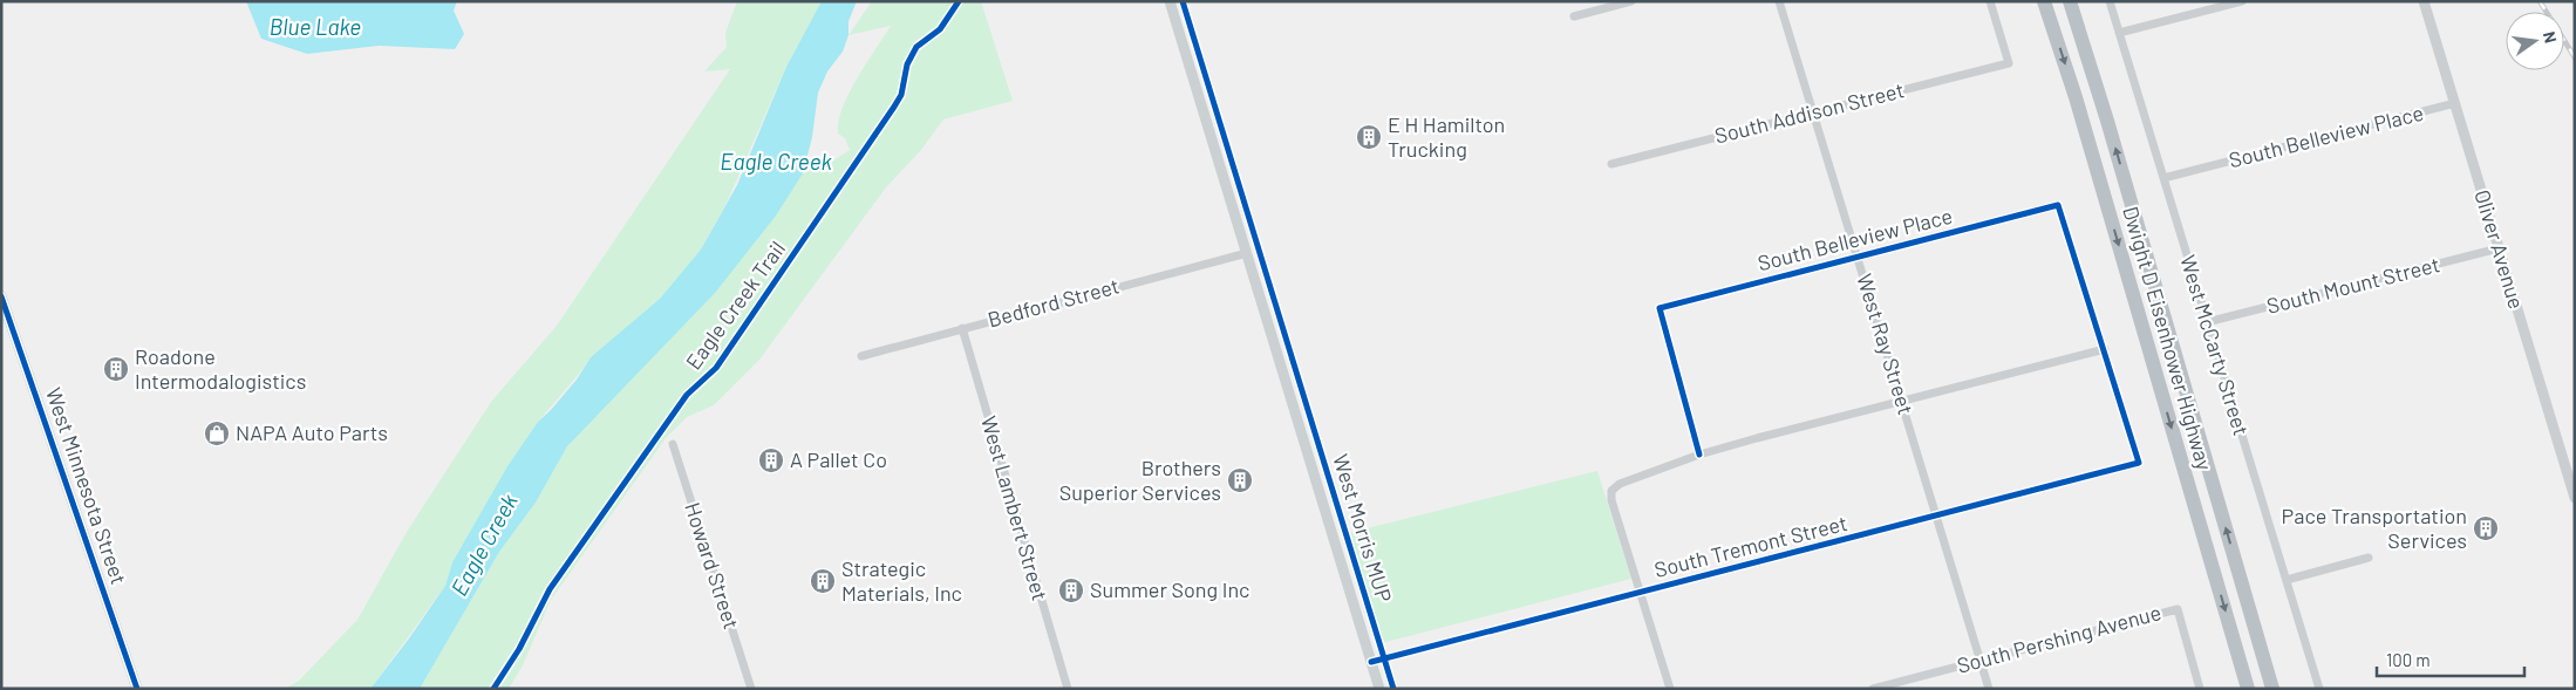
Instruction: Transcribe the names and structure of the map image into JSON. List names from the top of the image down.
{
  "streets": {
    "highway": ["Dwight D Eisenhower Highway"],
    "street": [
      "South Addison Street",
      "South Belleview Place",
      "Oliver Avenue",
      "South Mount Street",
      "Bedford Street",
      "West Ray Street",
      "West McCarty Street",
      "West Minnesota Street",
      "West Lambert Street",
      "South Tremont Street",
      "Howard Street",
      "South Pershing Avenue"
    ],
    "cycle path": ["Eagle Creek Trail", "West Morris MUP"]
  },
  "crossings": [
    ["South Addison Street", "West Ray Street"],
    ["South Belleview Place", "Oliver Avenue"],
    ["South Belleview Place", "West Ray Street"],
    ["South Belleview Place", "West McCarty Street"],
    ["South Belleview Place", "South Tremont Street"],
    ["Oliver Avenue", "South Mount Street"],
    ["South Mount Street", "West McCarty Street"],
    ["Bedford Street", "West Lambert Street"],
    ["West Ray Street", "South Tremont Street"],
    ["West Ray Street", "South Pershing Avenue"]
  ],
  "water": ["Blue Lake", "Eagle Creek"],
  "places": {
    "building": [
      "E H Hamilton Trucking",
      "Roadone Intermodalogistics",
      "A Pallet Co",
      "Brothers Superior Services",
      "Pace Transportation Services",
      "Strategic Materials, Inc",
      "Summer Song Inc"
    ],
    "shop": ["NAPA Auto Parts"]
  },
  "scale_bar": "100 m",
  "north": "right"
}
